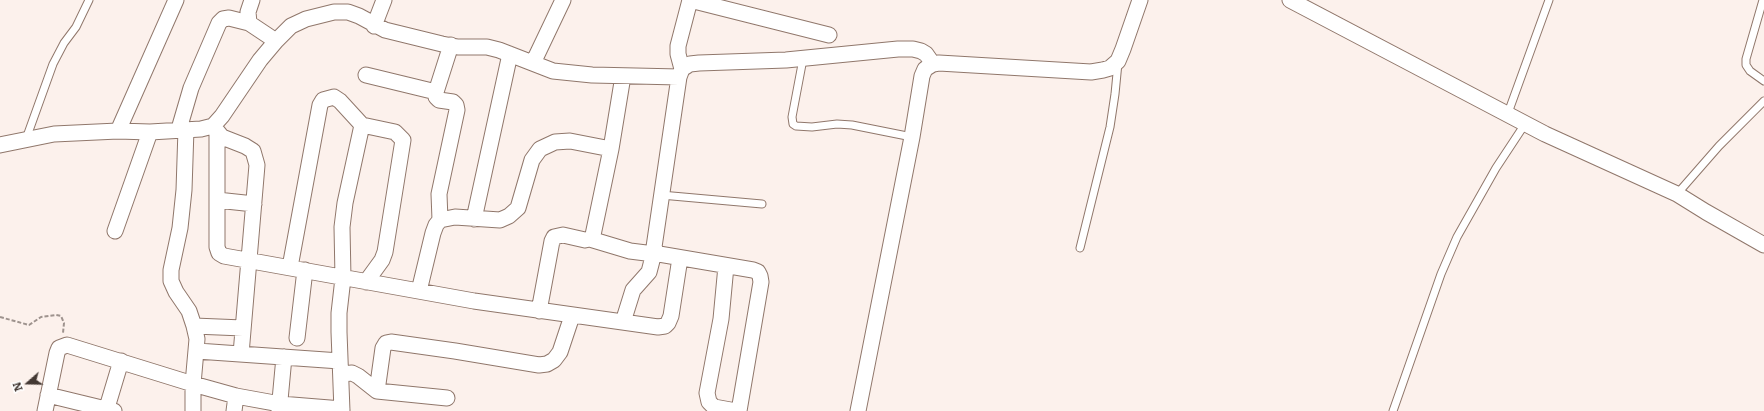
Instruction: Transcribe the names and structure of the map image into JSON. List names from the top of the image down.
{
  "north": "left"
}
